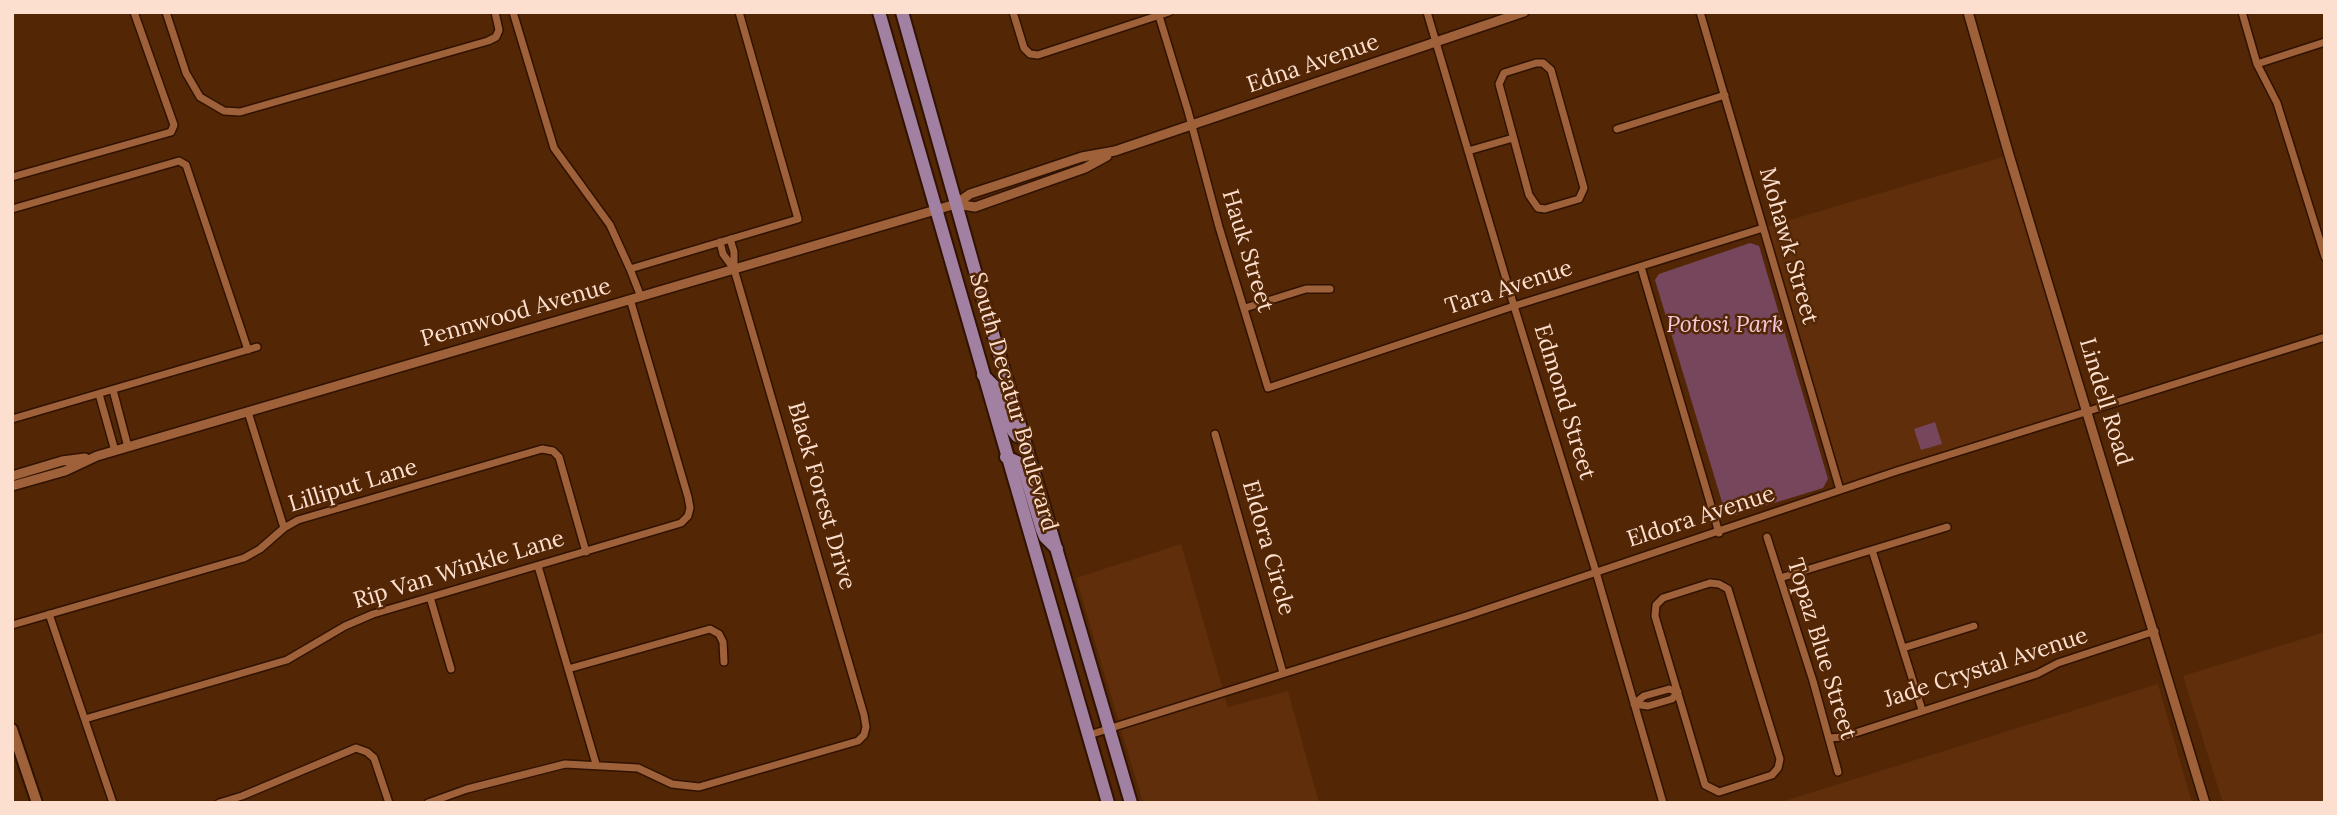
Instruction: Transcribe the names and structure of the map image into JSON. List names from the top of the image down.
{
  "streets": {
    "main road": ["South Decatur Boulevard"],
    "street": [
      "Edna Avenue",
      "Mohawk Street",
      "Hauk Street",
      "Tara Avenue",
      "Pennwood Avenue",
      "Edmond Street",
      "Lindell Road",
      "Lilliput Lane",
      "Black Forest Drive",
      "Eldora Avenue",
      "Eldora Circle",
      "Rip Van Winkle Lane",
      "Topaz Blue Street",
      "Jade Crystal Avenue"
    ]
  },
  "crossings": [
    ["Edna Avenue", "Hauk Street"],
    ["Edna Avenue", "Pennwood Avenue"],
    ["Edna Avenue", "South Decatur Boulevard"],
    ["Edna Avenue", "Edmond Street"],
    ["Mohawk Street", "Tara Avenue"],
    ["Mohawk Street", "Eldora Avenue"],
    ["Hauk Street", "Tara Avenue"],
    ["Tara Avenue", "Edmond Street"],
    ["Pennwood Avenue", "South Decatur Boulevard"],
    ["Pennwood Avenue", "Black Forest Drive"],
    ["Pennwood Avenue", "Rip Van Winkle Lane"],
    ["South Decatur Boulevard", "Eldora Avenue"],
    ["Edmond Street", "Eldora Avenue"],
    ["Lindell Road", "Eldora Avenue"],
    ["Lindell Road", "Jade Crystal Avenue"],
    ["Lilliput Lane", "Rip Van Winkle Lane"],
    ["Eldora Avenue", "Eldora Circle"],
    ["Topaz Blue Street", "Jade Crystal Avenue"]
  ],
  "parks": ["Potosi Park"]
}
